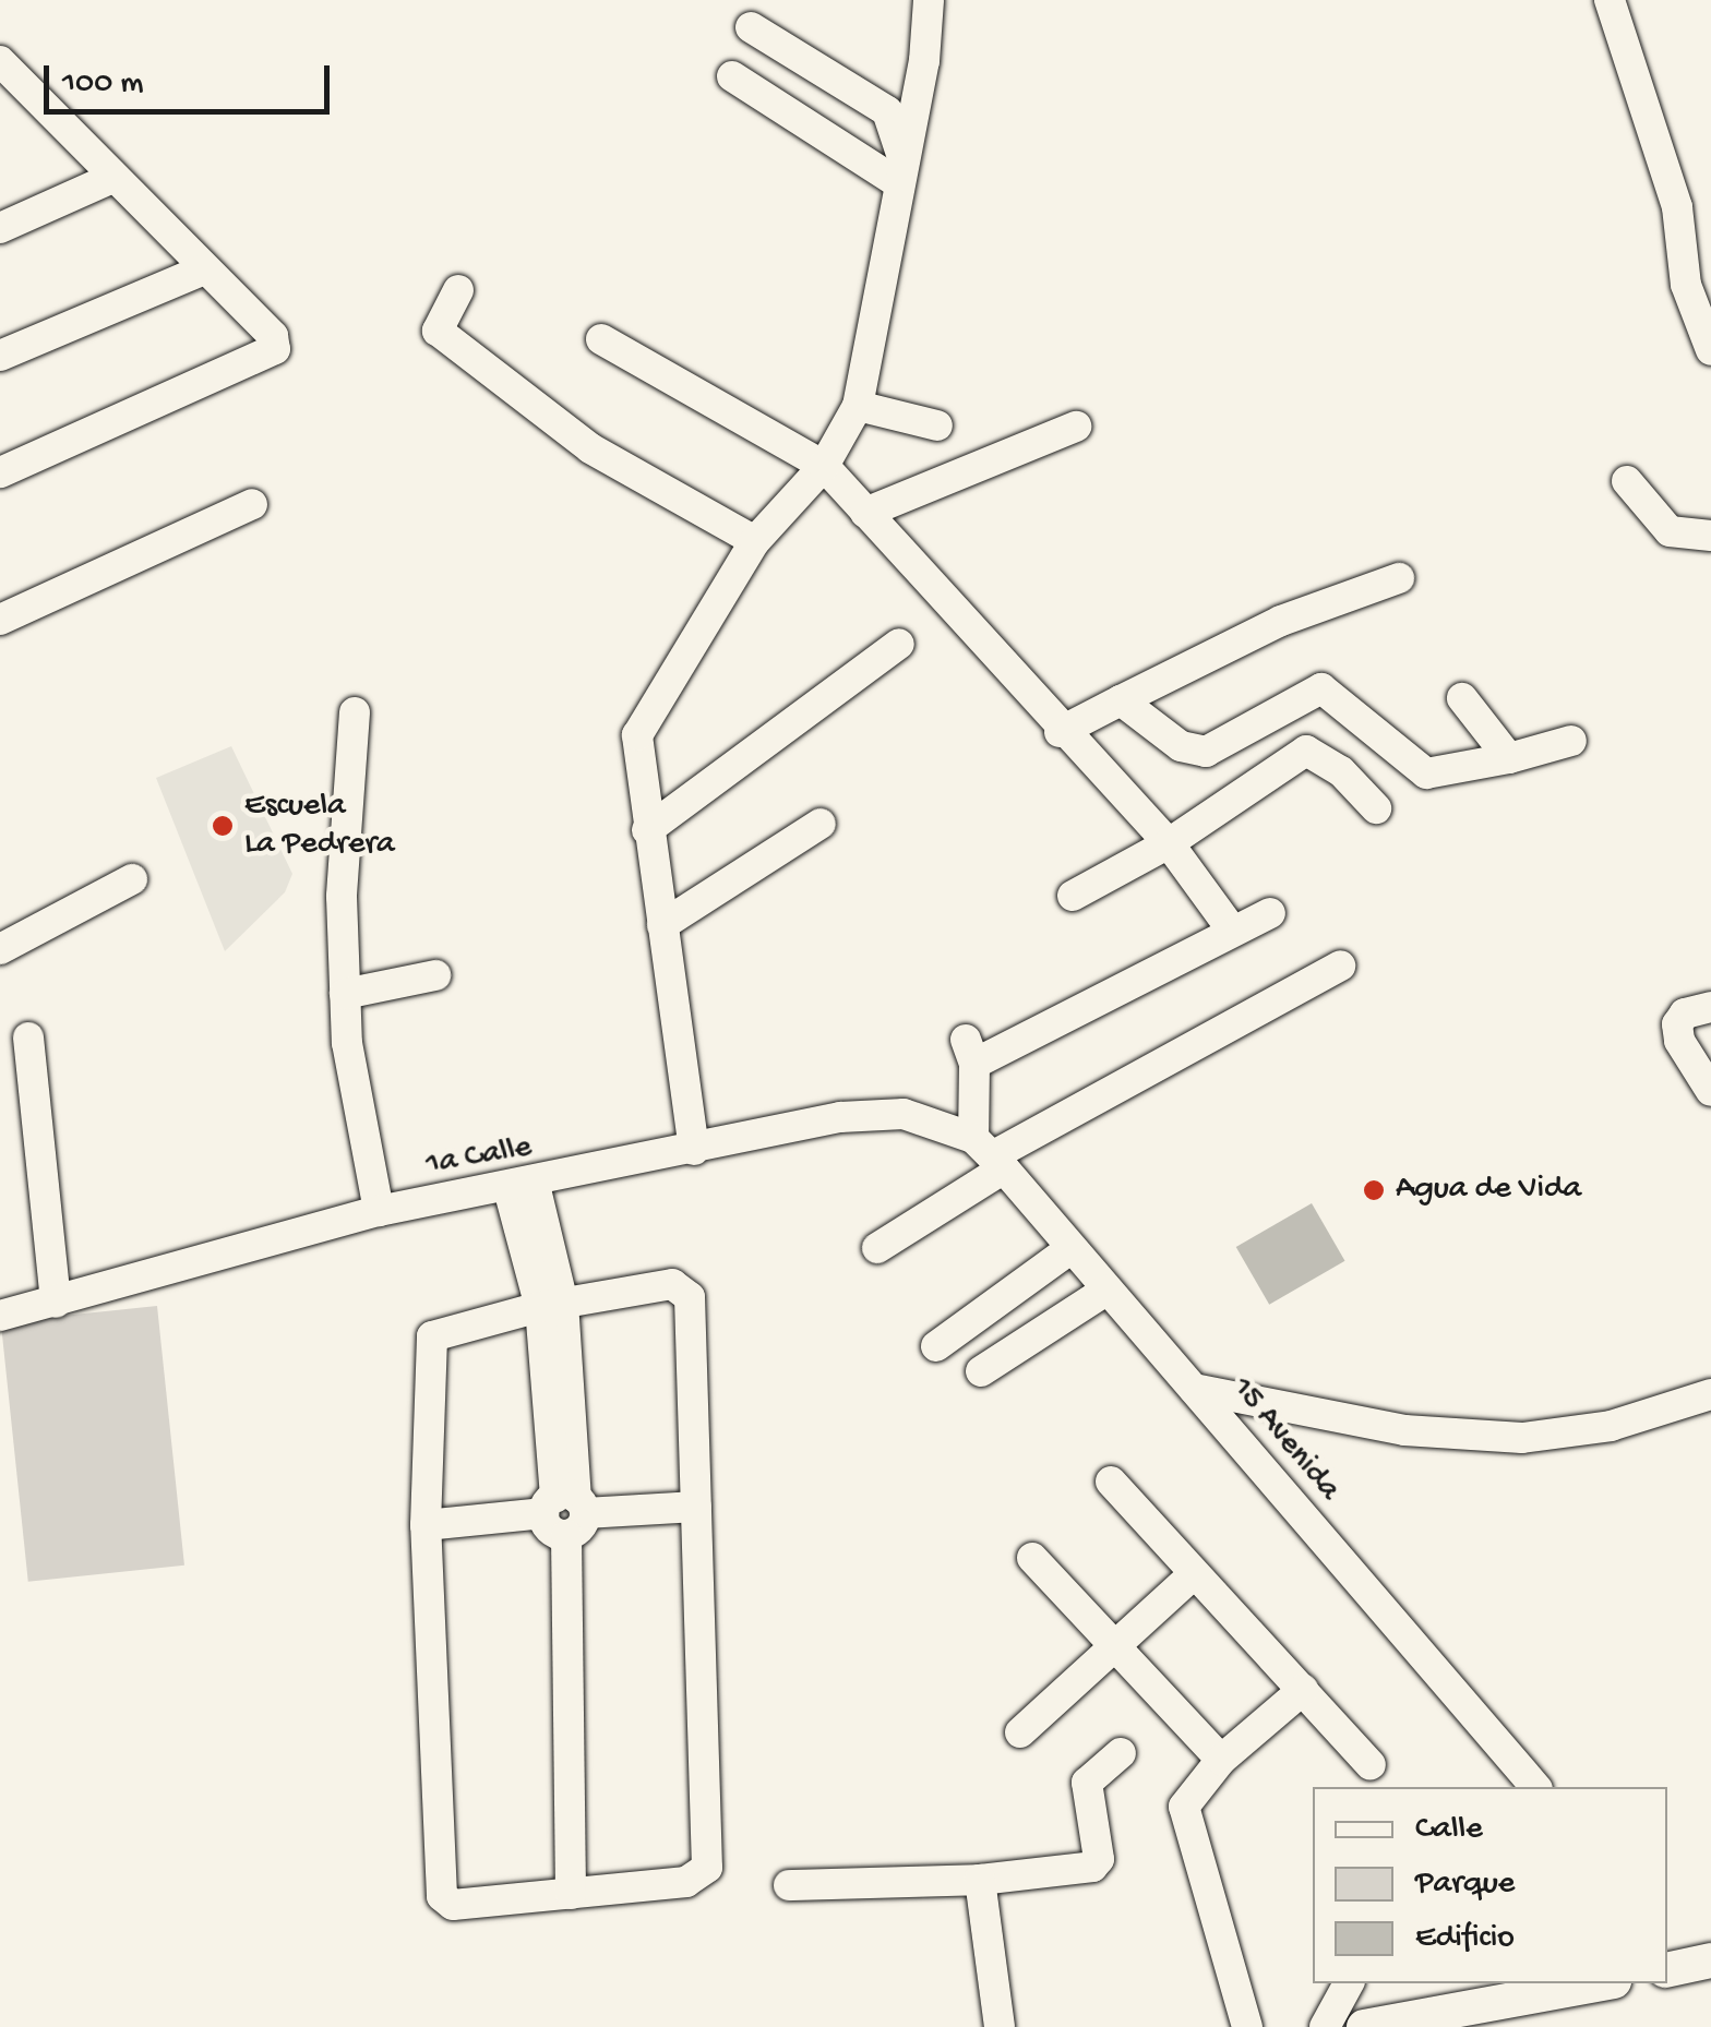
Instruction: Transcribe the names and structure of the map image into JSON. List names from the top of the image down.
{
  "streets": {
    "street": ["1a Calle", "15 Avenida"]
  },
  "crossings": [
    ["1a Calle", "15 Avenida"]
  ],
  "places": ["Escuela La Pedrera", "Agua de Vida"],
  "legend": ["Calle", "Parque", "Edificio"],
  "scale_bar": "100 m"
}
